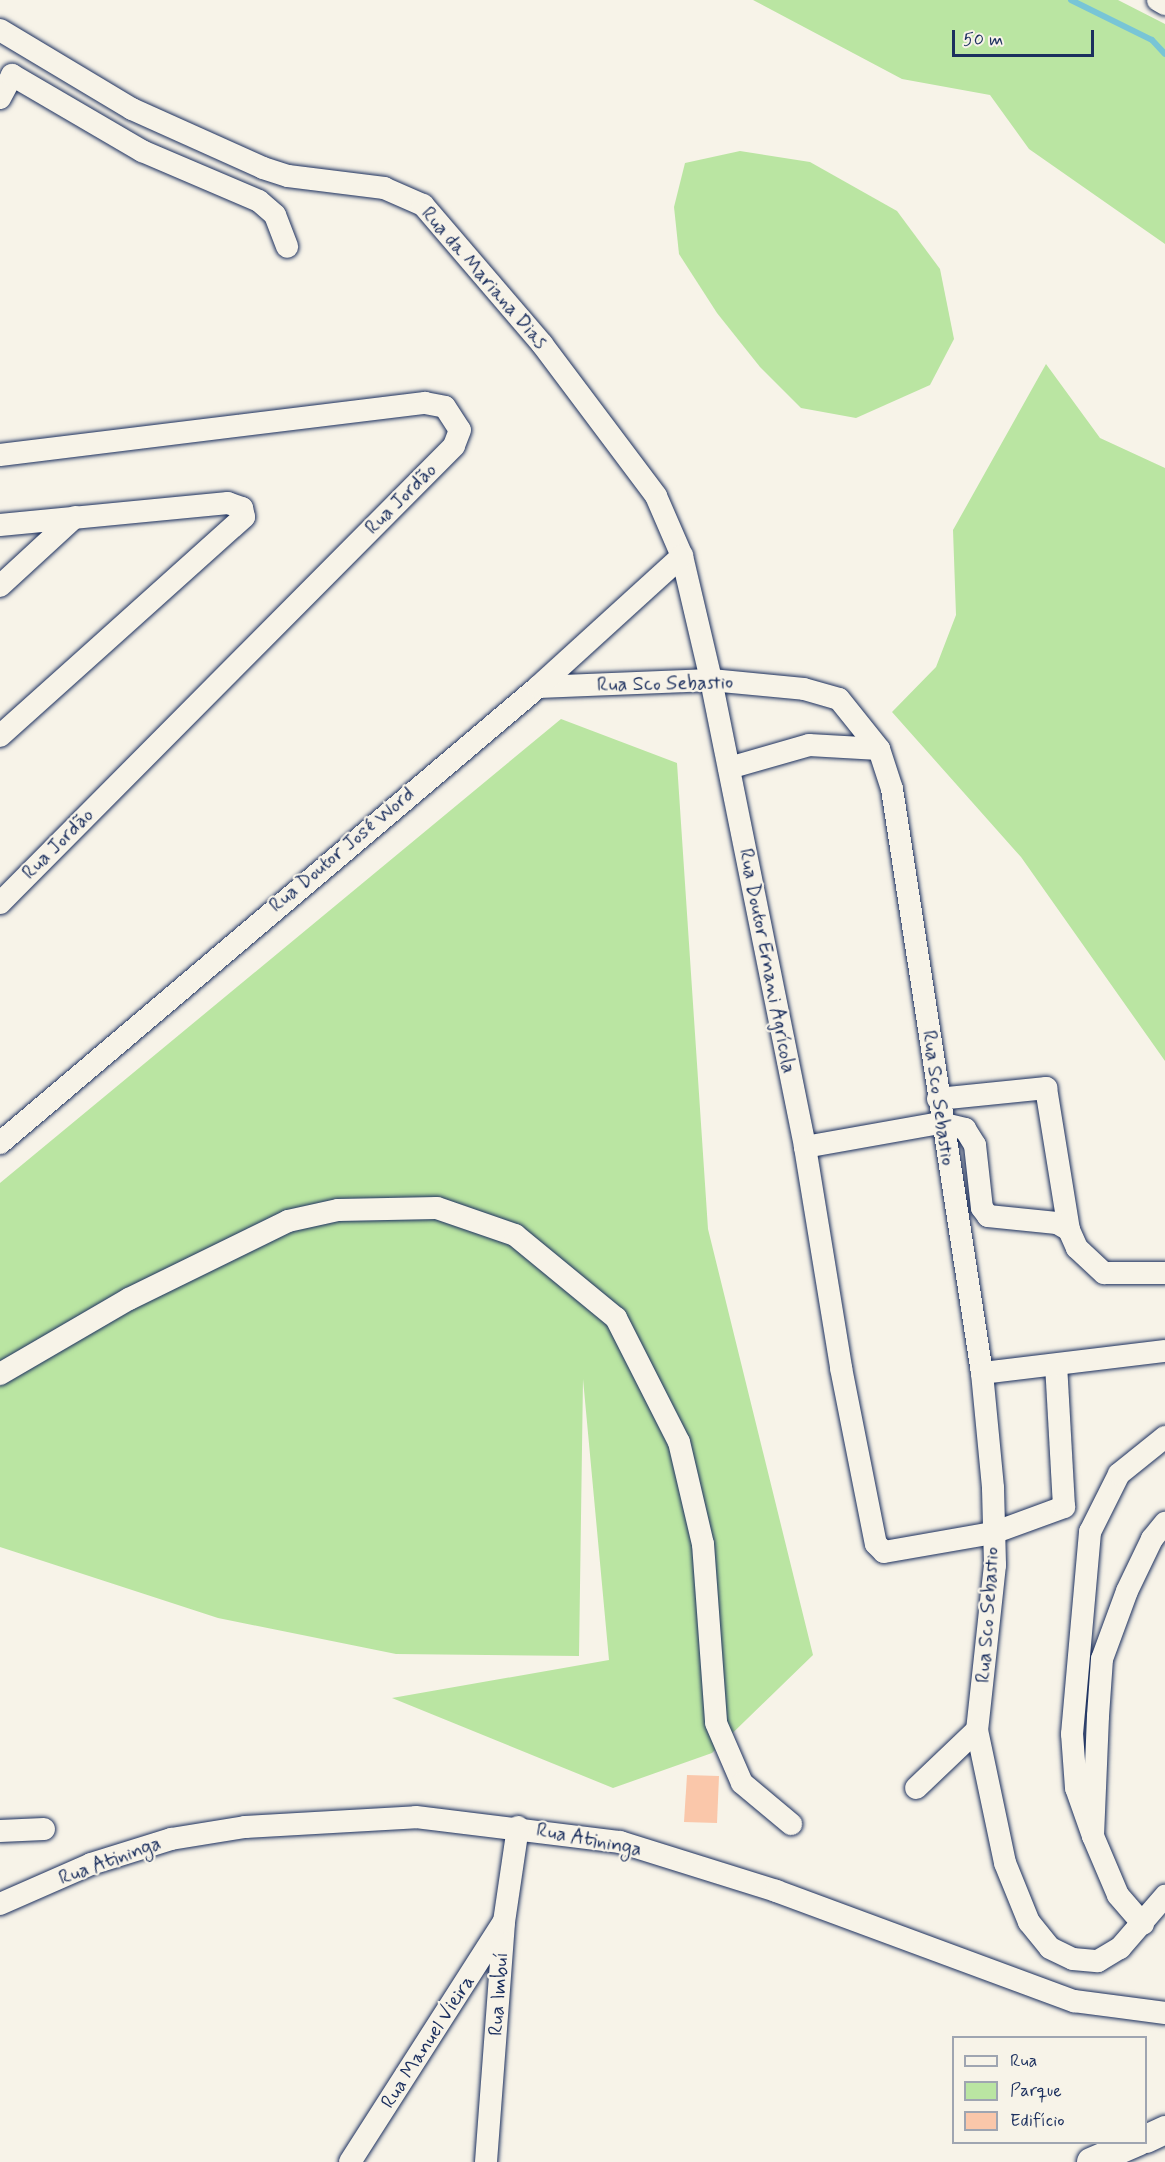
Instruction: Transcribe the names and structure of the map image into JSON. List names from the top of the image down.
{
  "streets": {
    "street": [
      "Rua da Mariana Dias",
      "Rua Jordão",
      "Rua Sco Sebastio",
      "Rua Doutor José Word",
      "Rua Doutor Ernani Agrícola",
      "Rua Atininga",
      "Rua Imbuí",
      "Rua Manuel Vieira"
    ]
  },
  "crossings": [
    ["Rua da Mariana Dias", "Rua Doutor José Word"],
    ["Rua da Mariana Dias", "Rua Doutor Ernani Agrícola"],
    ["Rua Sco Sebastio", "Rua Doutor José Word"],
    ["Rua Sco Sebastio", "Rua Doutor Ernani Agrícola"],
    ["Rua Doutor José Word", "Rua Doutor Ernani Agrícola"],
    ["Rua Atininga", "Rua Imbuí"],
    ["Rua Imbuí", "Rua Manuel Vieira"]
  ],
  "legend": ["Rua", "Parque", "Edifício"],
  "scale_bar": "50 m"
}
